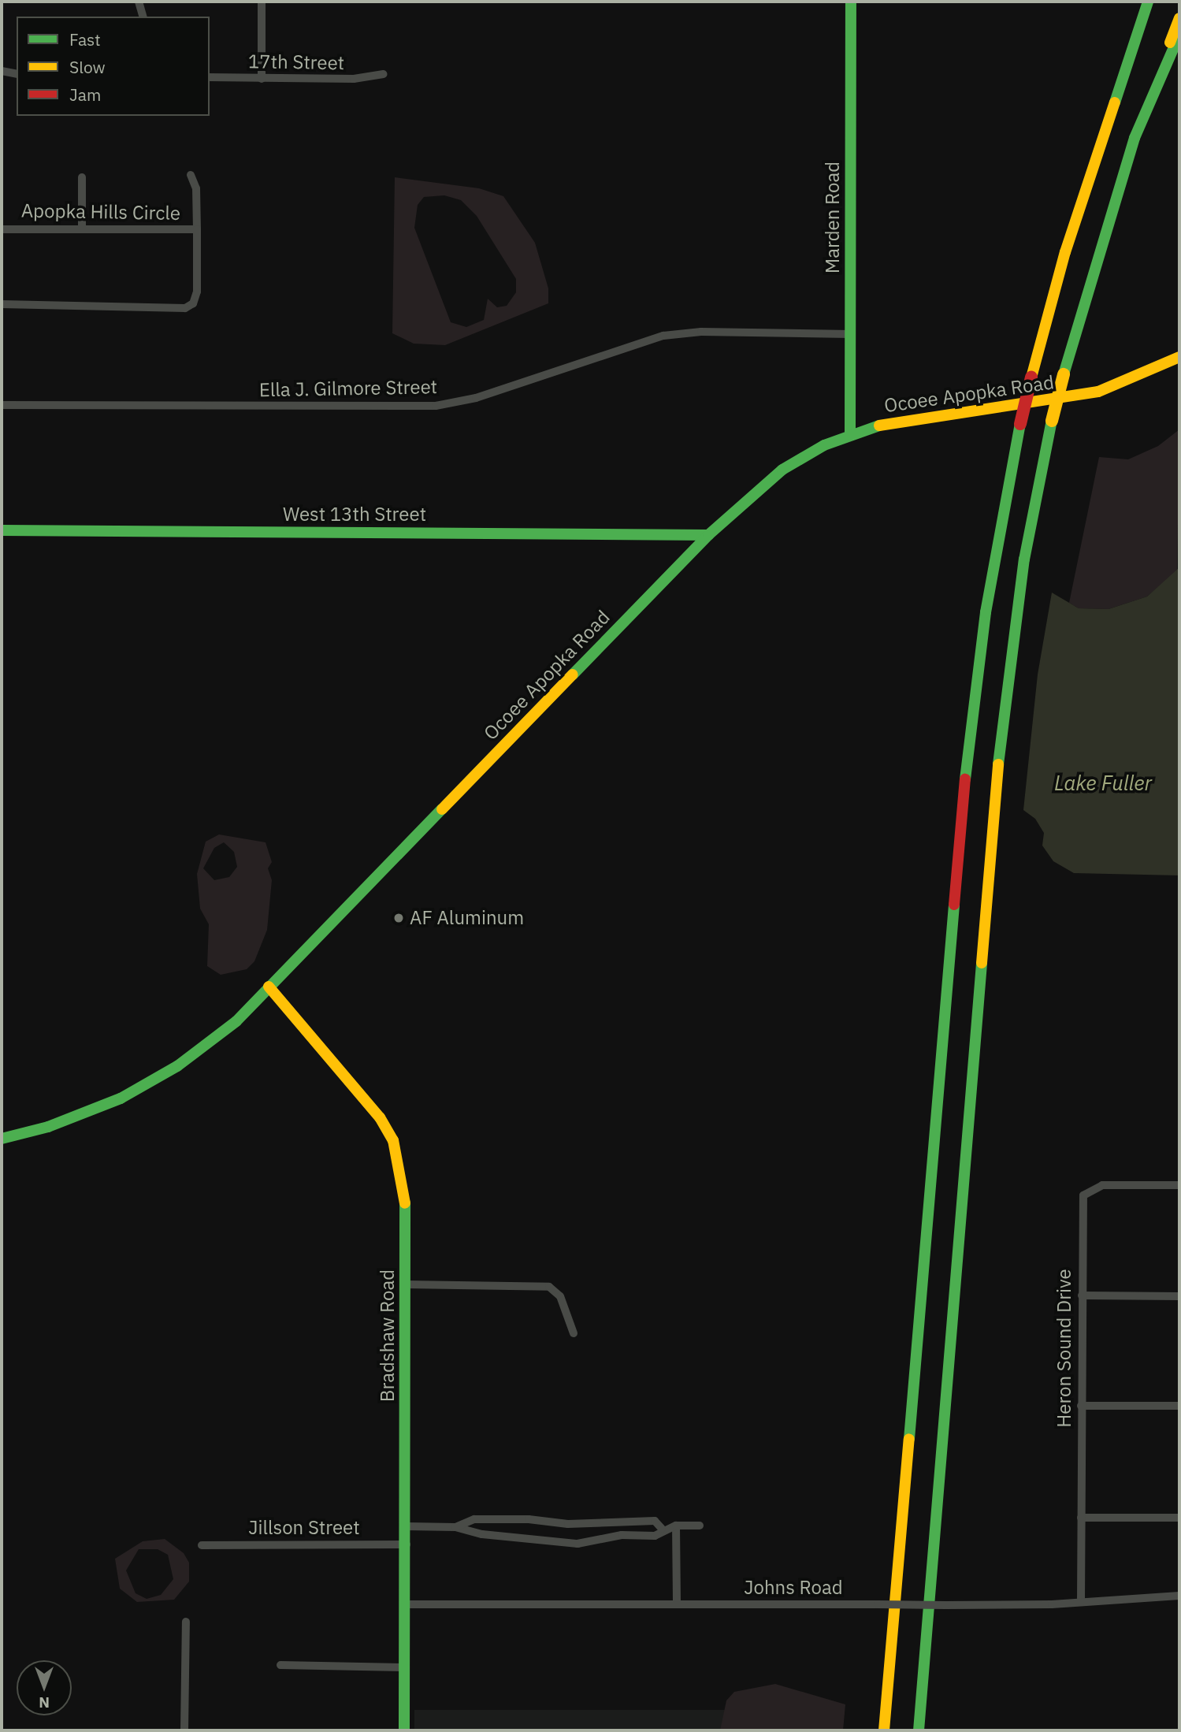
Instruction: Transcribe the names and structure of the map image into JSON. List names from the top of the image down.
{
  "streets": {
    "main road": [
      "Marden Road",
      "Ocoee Apopka Road",
      "West 13th Street",
      "Bradshaw Road"
    ],
    "street": [
      "17th Street",
      "Apopka Hills Circle",
      "Ella J. Gilmore Street",
      "Heron Sound Drive",
      "Jillson Street",
      "Johns Road"
    ]
  },
  "crossings": [
    ["Marden Road", "Ella J. Gilmore Street"],
    ["Marden Road", "Ocoee Apopka Road"],
    ["Ocoee Apopka Road", "West 13th Street"],
    ["Ocoee Apopka Road", "Bradshaw Road"],
    ["Bradshaw Road", "Jillson Street"],
    ["Bradshaw Road", "Johns Road"],
    ["Heron Sound Drive", "Johns Road"]
  ],
  "water": ["Lake Fuller"],
  "places": ["AF Aluminum"],
  "legend": ["Fast", "Slow", "Jam"],
  "north": "bottom"
}
